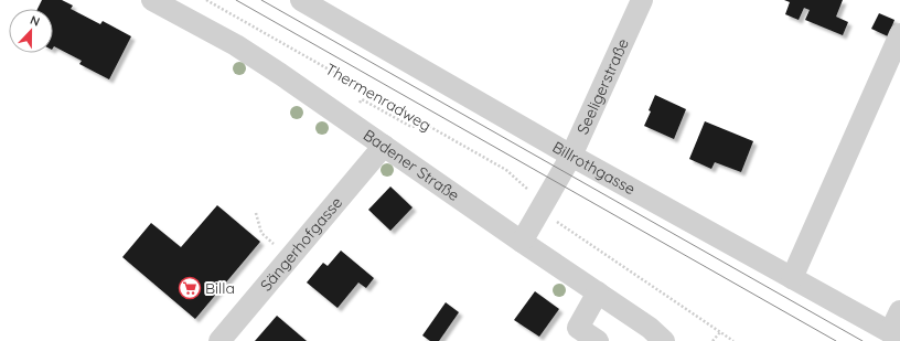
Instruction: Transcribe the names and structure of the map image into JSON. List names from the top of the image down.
{
  "streets": {
    "street": [
      "Seeligerstraße",
      "Badener Straße",
      "Billrothgasse",
      "Sängerhofgasse"
    ],
    "path": ["Thermenradweg"]
  },
  "crossings": [
    ["Seeligerstraße", "Thermenradweg"],
    ["Seeligerstraße", "Badener Straße"],
    ["Seeligerstraße", "Billrothgasse"],
    ["Badener Straße", "Sängerhofgasse"]
  ],
  "places": {
    "supermarket": ["Billa"]
  },
  "north": "top"
}
